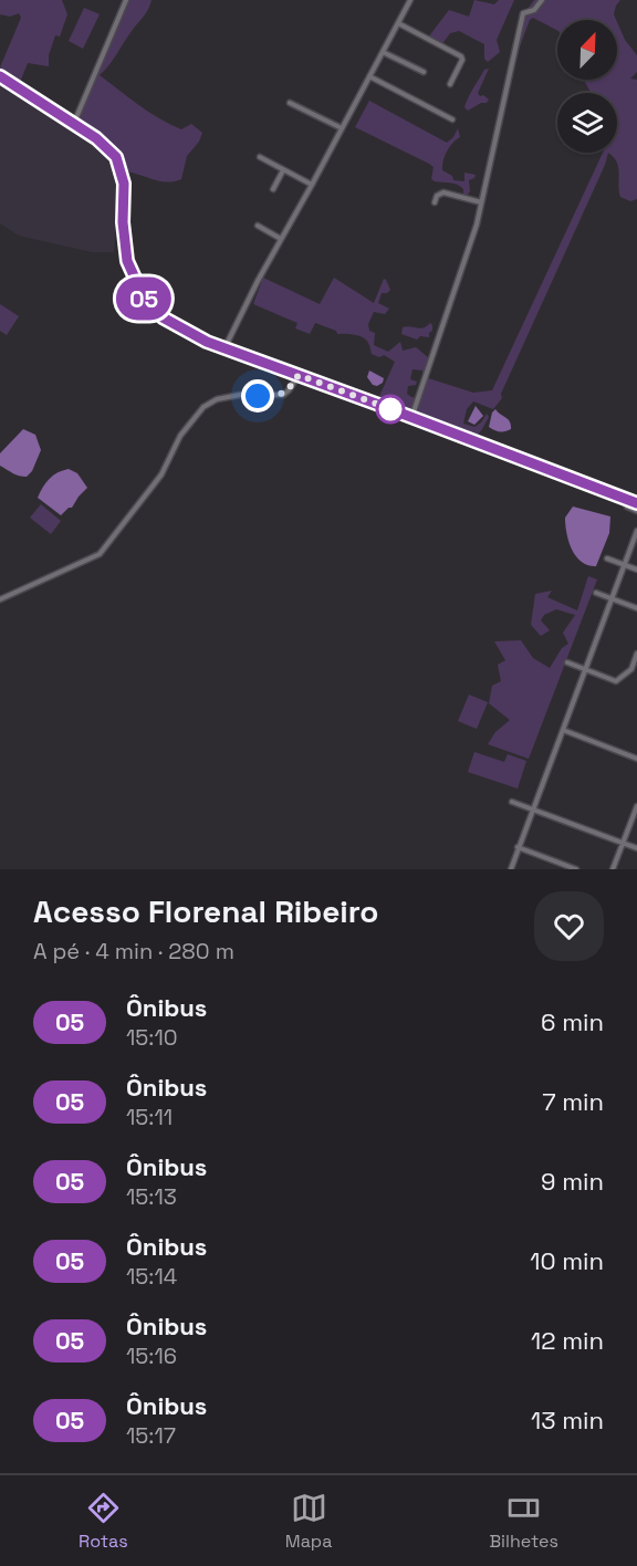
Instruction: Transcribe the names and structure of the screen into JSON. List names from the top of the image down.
{
  "lines": ["bus line 05"],
  "north": "top right",
  "page": {
    "on_map": "05",
    "heading": ["Acesso Florenal Ribeiro", "A pé · 4 min · 280 m"],
    "list": [
      {
        "mark": "05",
        "name": "Ônibus",
        "note": "15:10",
        "value": "6 min"
      },
      {
        "mark": "05",
        "name": "Ônibus",
        "note": "15:11",
        "value": "7 min"
      },
      {
        "mark": "05",
        "name": "Ônibus",
        "note": "15:13",
        "value": "9 min"
      },
      {
        "mark": "05",
        "name": "Ônibus",
        "note": "15:14",
        "value": "10 min"
      },
      {
        "mark": "05",
        "name": "Ônibus",
        "note": "15:16",
        "value": "12 min"
      },
      {
        "mark": "05",
        "name": "Ônibus",
        "note": "15:17",
        "value": "13 min"
      }
    ],
    "tabs": ["Rotas", "Mapa", "Bilhetes"]
  }
}
